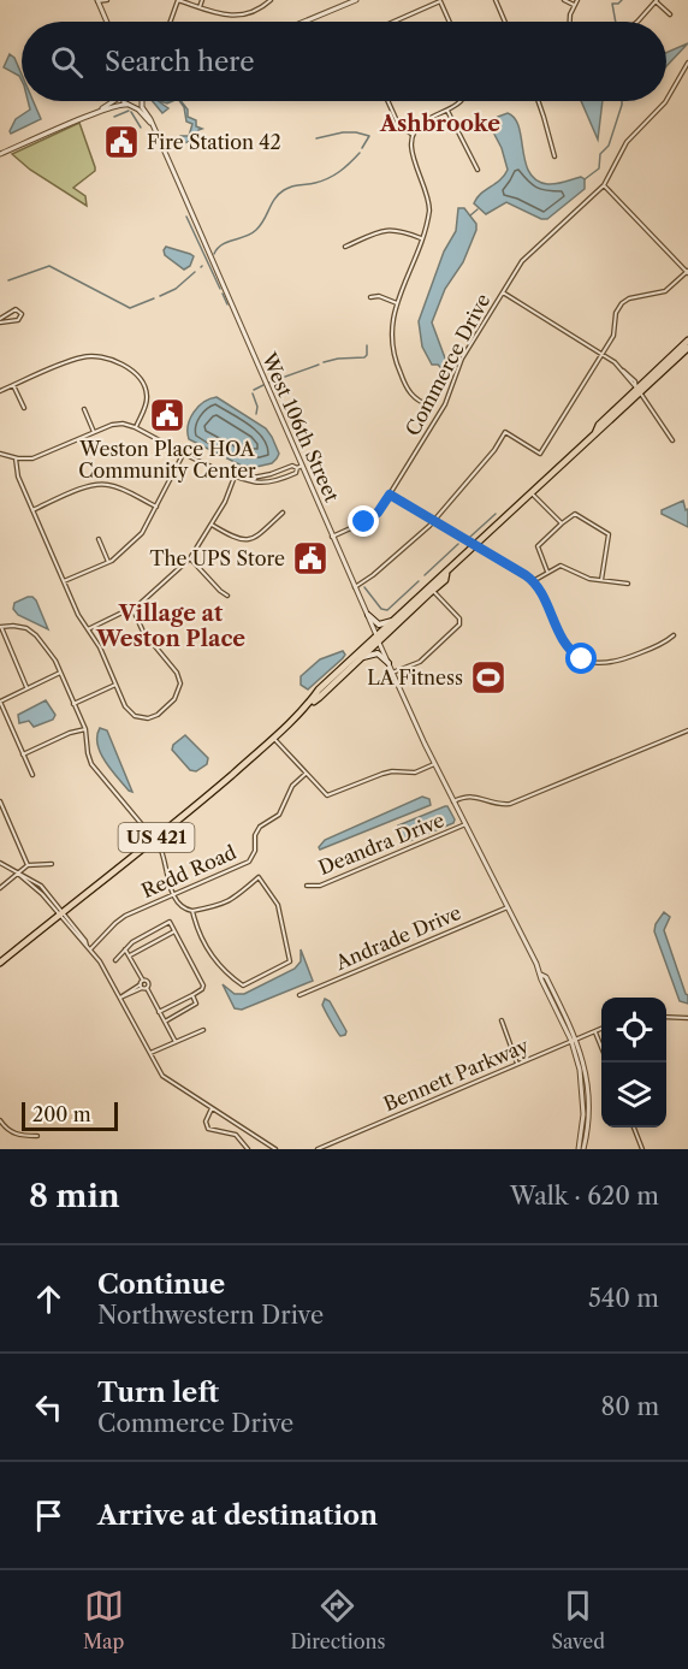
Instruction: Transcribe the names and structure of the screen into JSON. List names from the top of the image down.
{
  "streets": {
    "main road": ["US 421"],
    "street": [
      "Commerce Drive",
      "West 106th Street",
      "Deandra Drive",
      "Redd Road",
      "Andrade Drive",
      "Bennett Parkway"
    ]
  },
  "crossings": [
    ["Commerce Drive", "West 106th Street"],
    ["West 106th Street", "US 421"],
    ["West 106th Street", "Deandra Drive"],
    ["West 106th Street", "Andrade Drive"],
    ["West 106th Street", "Bennett Parkway"]
  ],
  "districts": ["Ashbrooke", "Village at Weston Place"],
  "places": {
    "public building": ["Fire Station 42", "Weston Place HOA Community Center", "The UPS Store"],
    "sports": ["LA Fitness"]
  },
  "scale_bar": "200 m",
  "page": {
    "search": "Search here",
    "scale": "200 m",
    "heading": ["8 min", "Walk · 620 m"],
    "list": [
      ["Continue", "Northwestern Drive", "540 m"],
      ["Turn left", "Commerce Drive", "80 m"],
      "Arrive at destination"
    ],
    "nav": ["Map", "Directions", "Saved"]
  }
}
